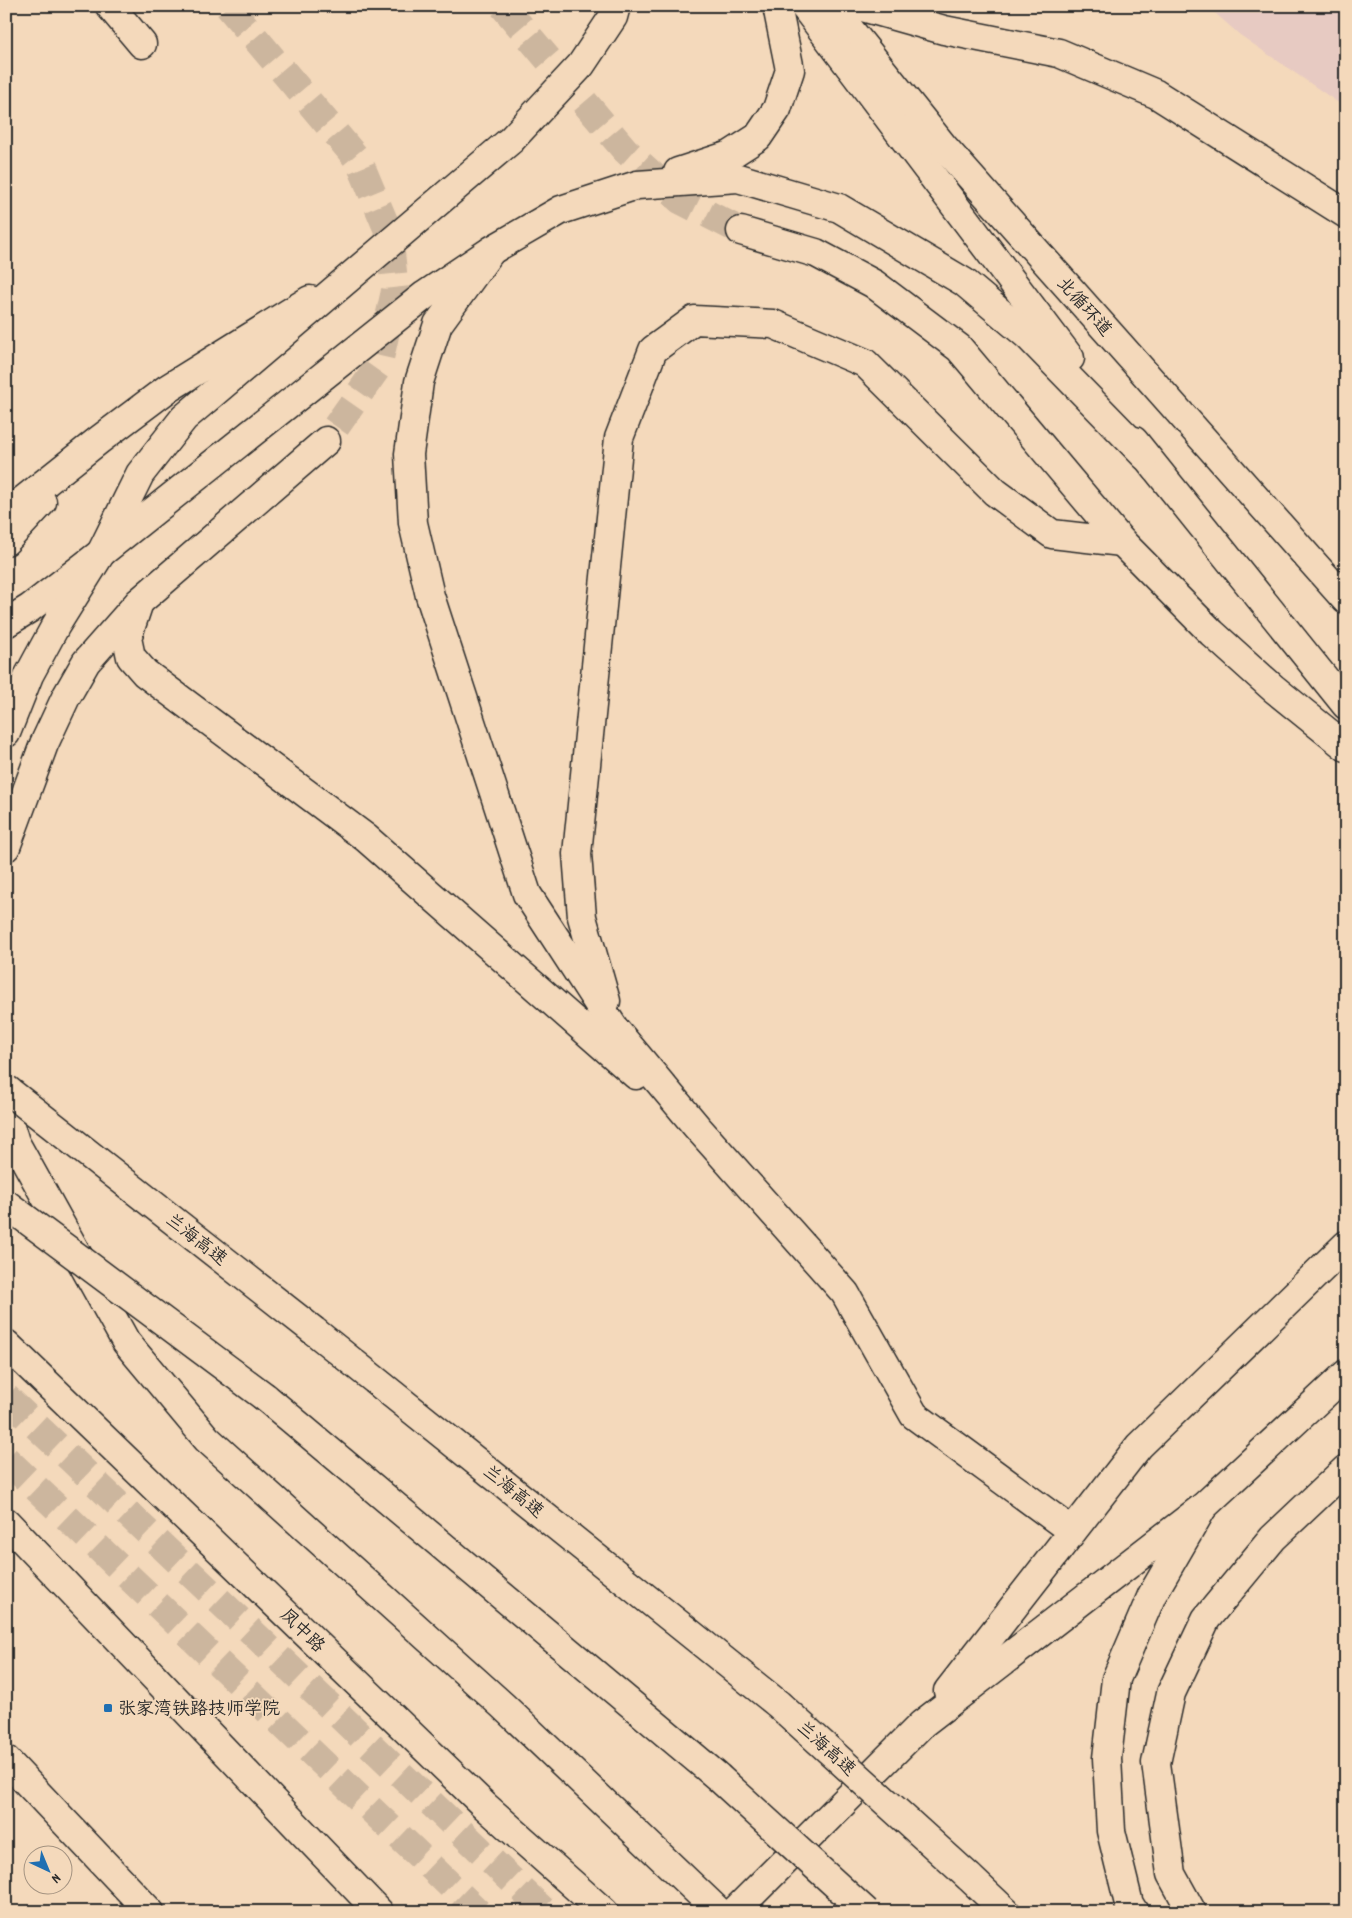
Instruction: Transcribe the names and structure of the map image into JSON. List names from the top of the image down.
{
  "streets": {
    "main road": ["北循环道", "兰海高速", "凤中路"]
  },
  "places": {
    "transit": ["张家湾铁路技师学院"]
  },
  "north": "bottom right"
}
